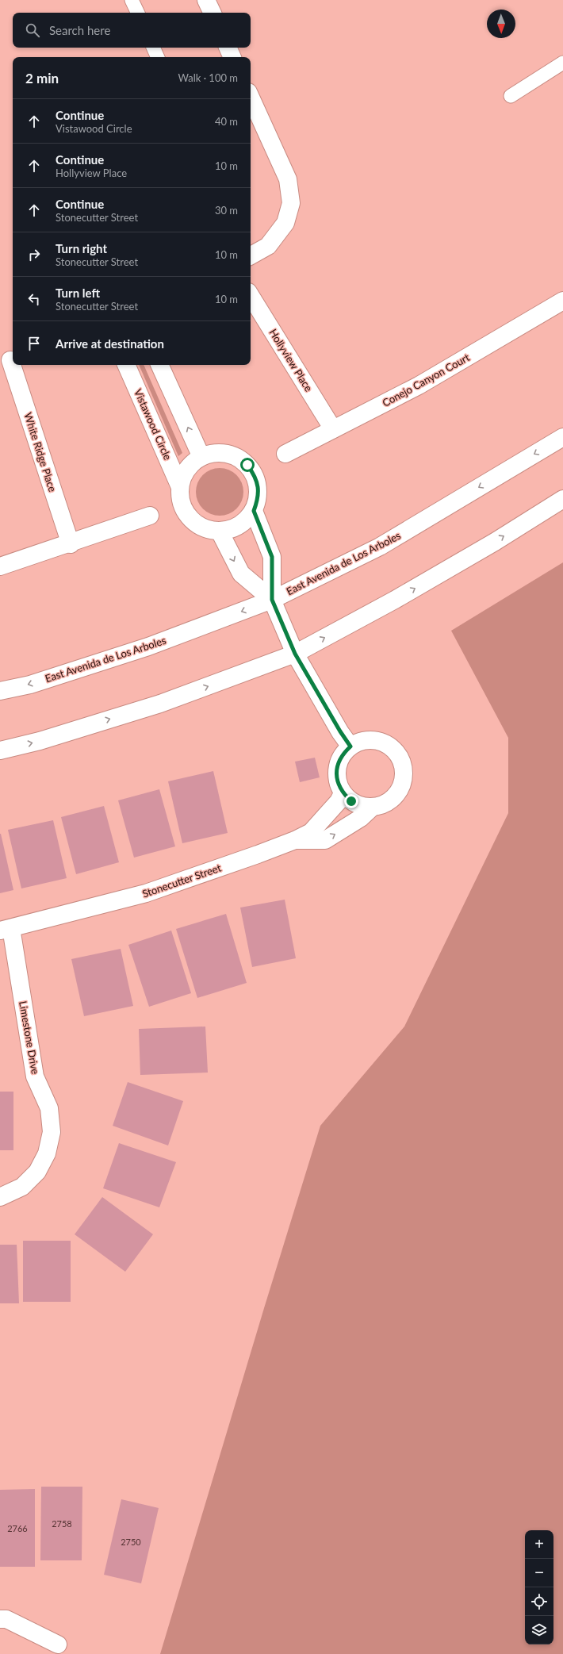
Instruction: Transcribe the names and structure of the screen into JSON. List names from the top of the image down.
{
  "streets": {
    "street": [
      "Hollyview Place",
      "Conejo Canyon Court",
      "Vistawood Circle",
      "White Ridge Place",
      "East Avenida de Los Arboles",
      "Stonecutter Street",
      "Limestone Drive"
    ]
  },
  "crossings": [
    ["Hollyview Place", "Conejo Canyon Court"],
    ["Stonecutter Street", "Limestone Drive"]
  ],
  "house_numbers": ["2758", "2766", "2750"],
  "north": "bottom",
  "page": {
    "search": "Search here",
    "heading": ["2 min", "Walk · 100 m"],
    "list": [
      ["Continue", "Vistawood Circle", "40 m"],
      ["Continue", "Hollyview Place", "10 m"],
      ["Continue", "Stonecutter Street", "30 m"],
      ["Turn right", "Stonecutter Street", "10 m"],
      ["Turn left", "Stonecutter Street", "10 m"],
      "Arrive at destination"
    ],
    "map_buttons": ["+", "−"]
  }
}
